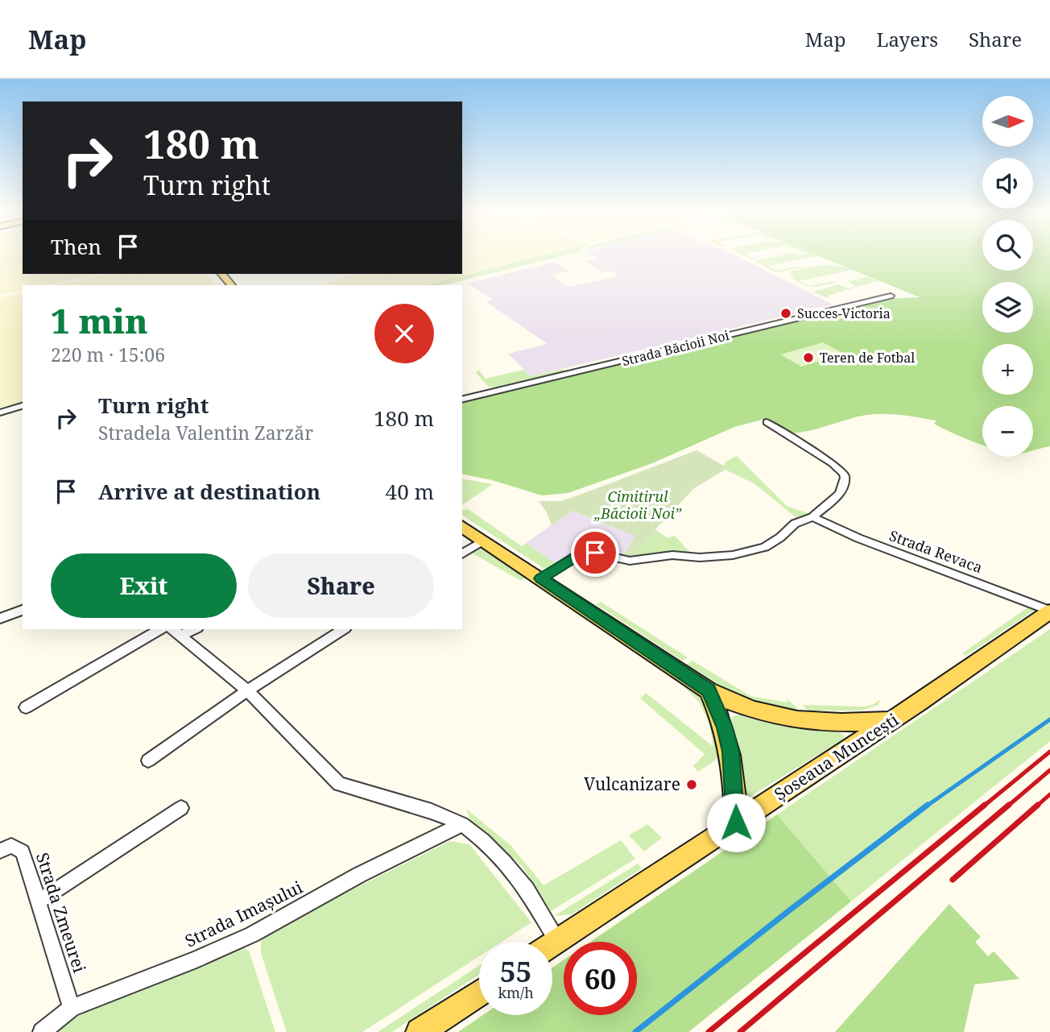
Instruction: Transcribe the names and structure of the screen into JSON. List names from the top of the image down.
{
  "streets": {
    "main road": ["Șoseaua Muncești"],
    "street": [
      "Strada Băcioii Noi",
      "Strada Revaca",
      "Strada Zmeurei",
      "Strada Imașului"
    ]
  },
  "crossings": [
    ["Strada Revaca", "Șoseaua Muncești"],
    ["Strada Zmeurei", "Strada Imașului"]
  ],
  "parks": ["Cimitirul „Băcioii Noi”"],
  "places": ["Succes-Victoria", "Teren de Fotbal", "Vulcanizare"],
  "north": "right",
  "page": {
    "header": "Map",
    "nav": ["Map", "Layers", "Share"],
    "map_buttons": ["+", "−"],
    "turn": ["180 m", "Turn right"],
    "then": "Then",
    "heading": ["1 min", "220 m · 15:06"],
    "list": [
      {
        "name": "Turn right",
        "note": "Stradela Valentin Zarzăr",
        "value": "180 m"
      },
      {
        "name": "Arrive at destination",
        "value": "40 m"
      }
    ],
    "buttons": ["Exit", "Share"],
    "speed": "55 km/h",
    "limit": "60"
  }
}
